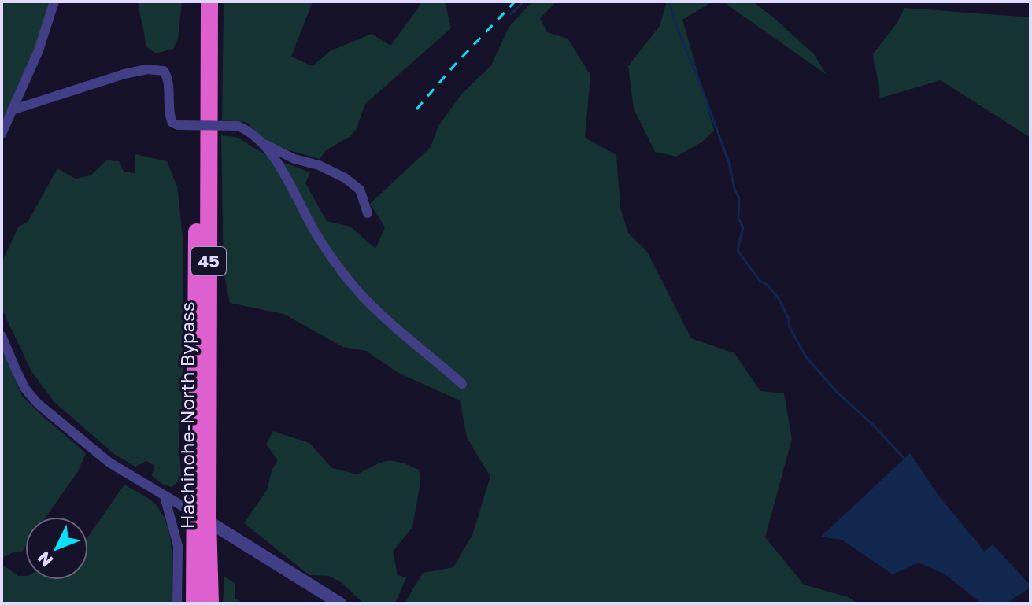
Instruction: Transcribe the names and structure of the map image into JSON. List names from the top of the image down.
{
  "streets": {
    "highway": ["45", "Hachinohe-North Bypass"]
  },
  "north": "bottom left"
}
